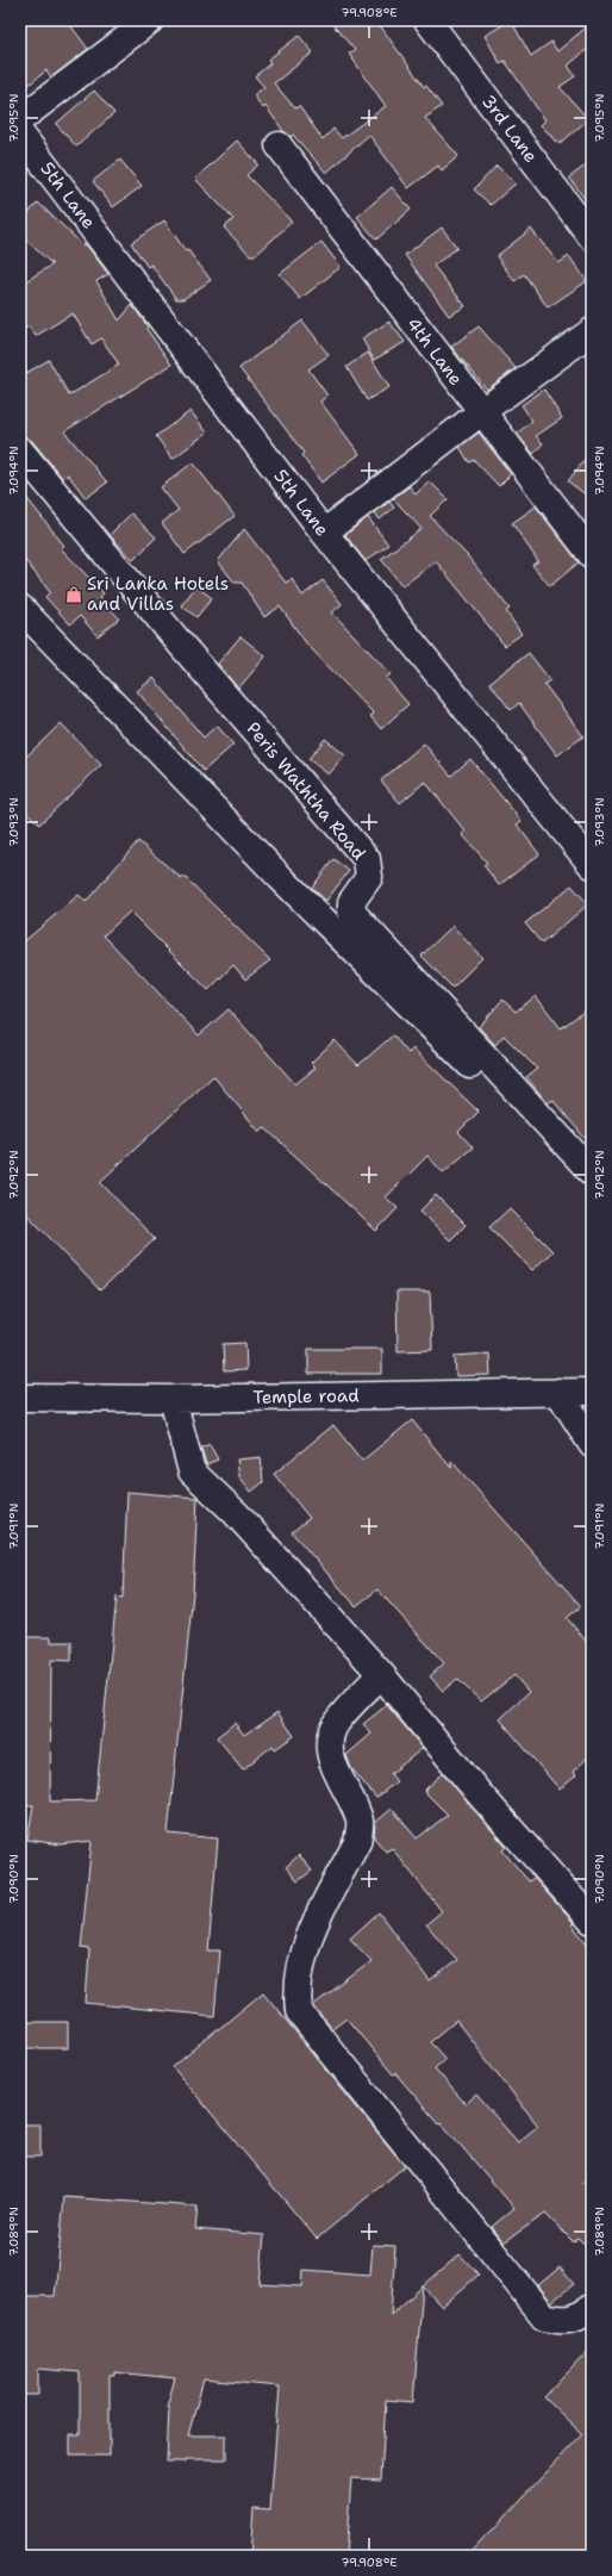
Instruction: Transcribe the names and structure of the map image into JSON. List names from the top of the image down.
{
  "streets": {
    "street": [
      "3rd Lane",
      "5th Lane",
      "4th Lane",
      "Peris Waththa Road",
      "Temple road"
    ]
  },
  "places": {
    "shop": ["Sri Lanka Hotels and Villas"]
  },
  "coordinates": [
    "79.908°E",
    "7.095°N",
    "7.094°N",
    "7.093°N",
    "7.092°N",
    "7.091°N",
    "7.090°N",
    "7.089°N"
  ]
}
